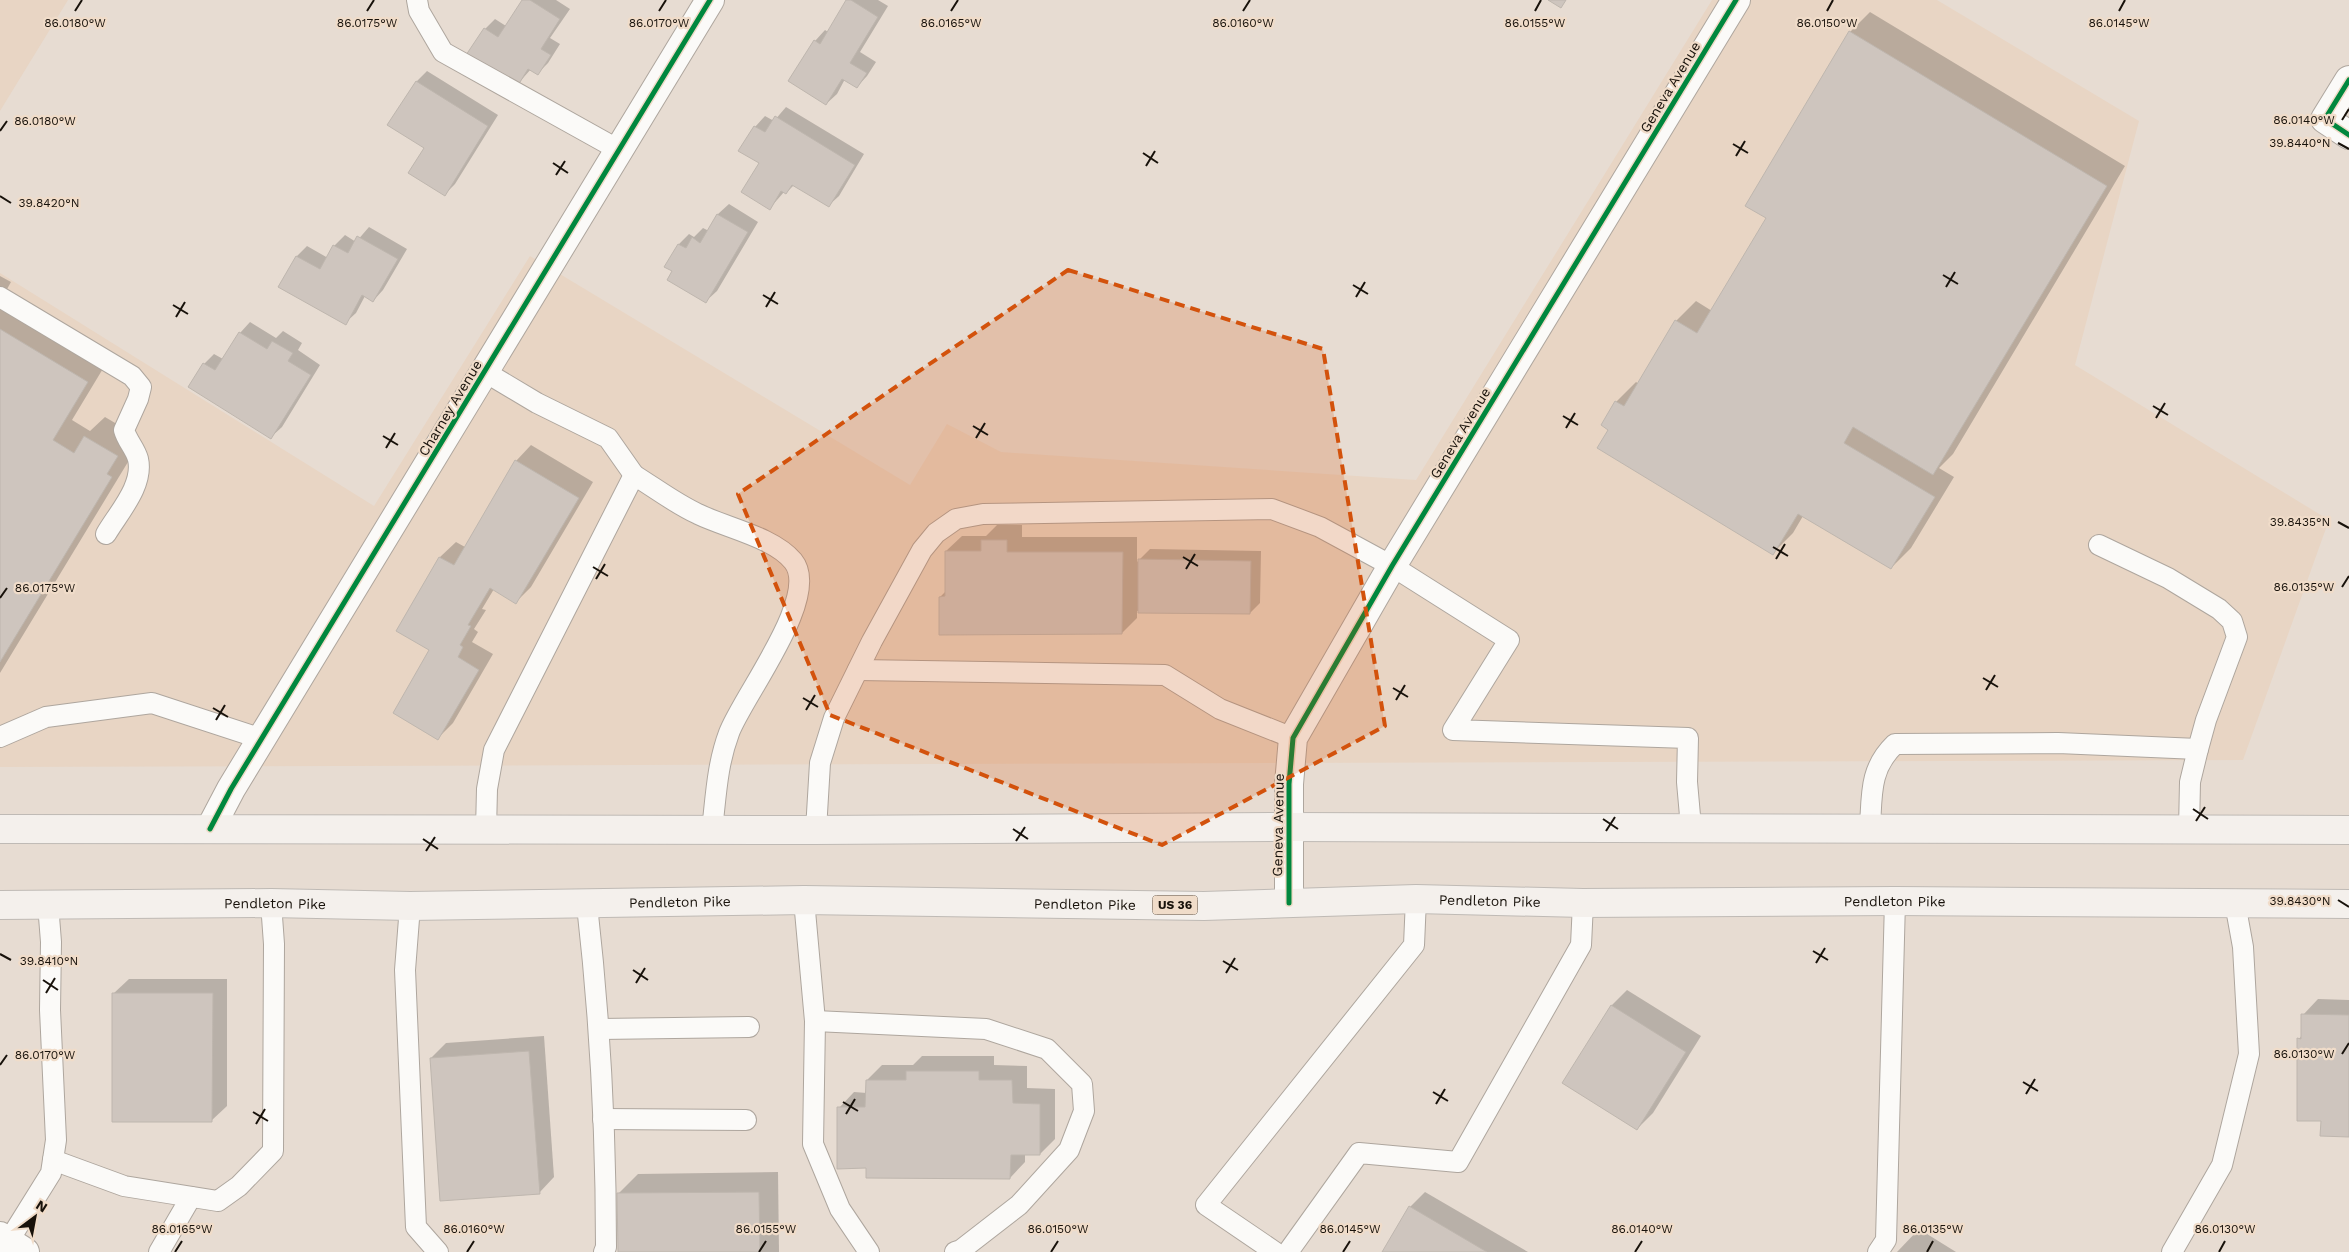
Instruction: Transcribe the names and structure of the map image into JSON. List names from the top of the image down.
{
  "streets": {
    "main road": ["Pendleton Pike", "US 36"],
    "street": ["Geneva Avenue", "Charney Avenue"]
  },
  "crossings": [
    ["Geneva Avenue", "Pendleton Pike"]
  ],
  "north": "top right",
  "coordinates": [
    "86.0180°W",
    "86.0175°W",
    "86.0170°W",
    "86.0165°W",
    "86.0160°W",
    "86.0155°W",
    "86.0150°W",
    "86.0145°W",
    "86.0140°W",
    "39.8440°N",
    "39.8420°N",
    "39.8435°N",
    "86.0135°W",
    "39.8430°N",
    "39.8410°N",
    "86.0130°W"
  ]
}
